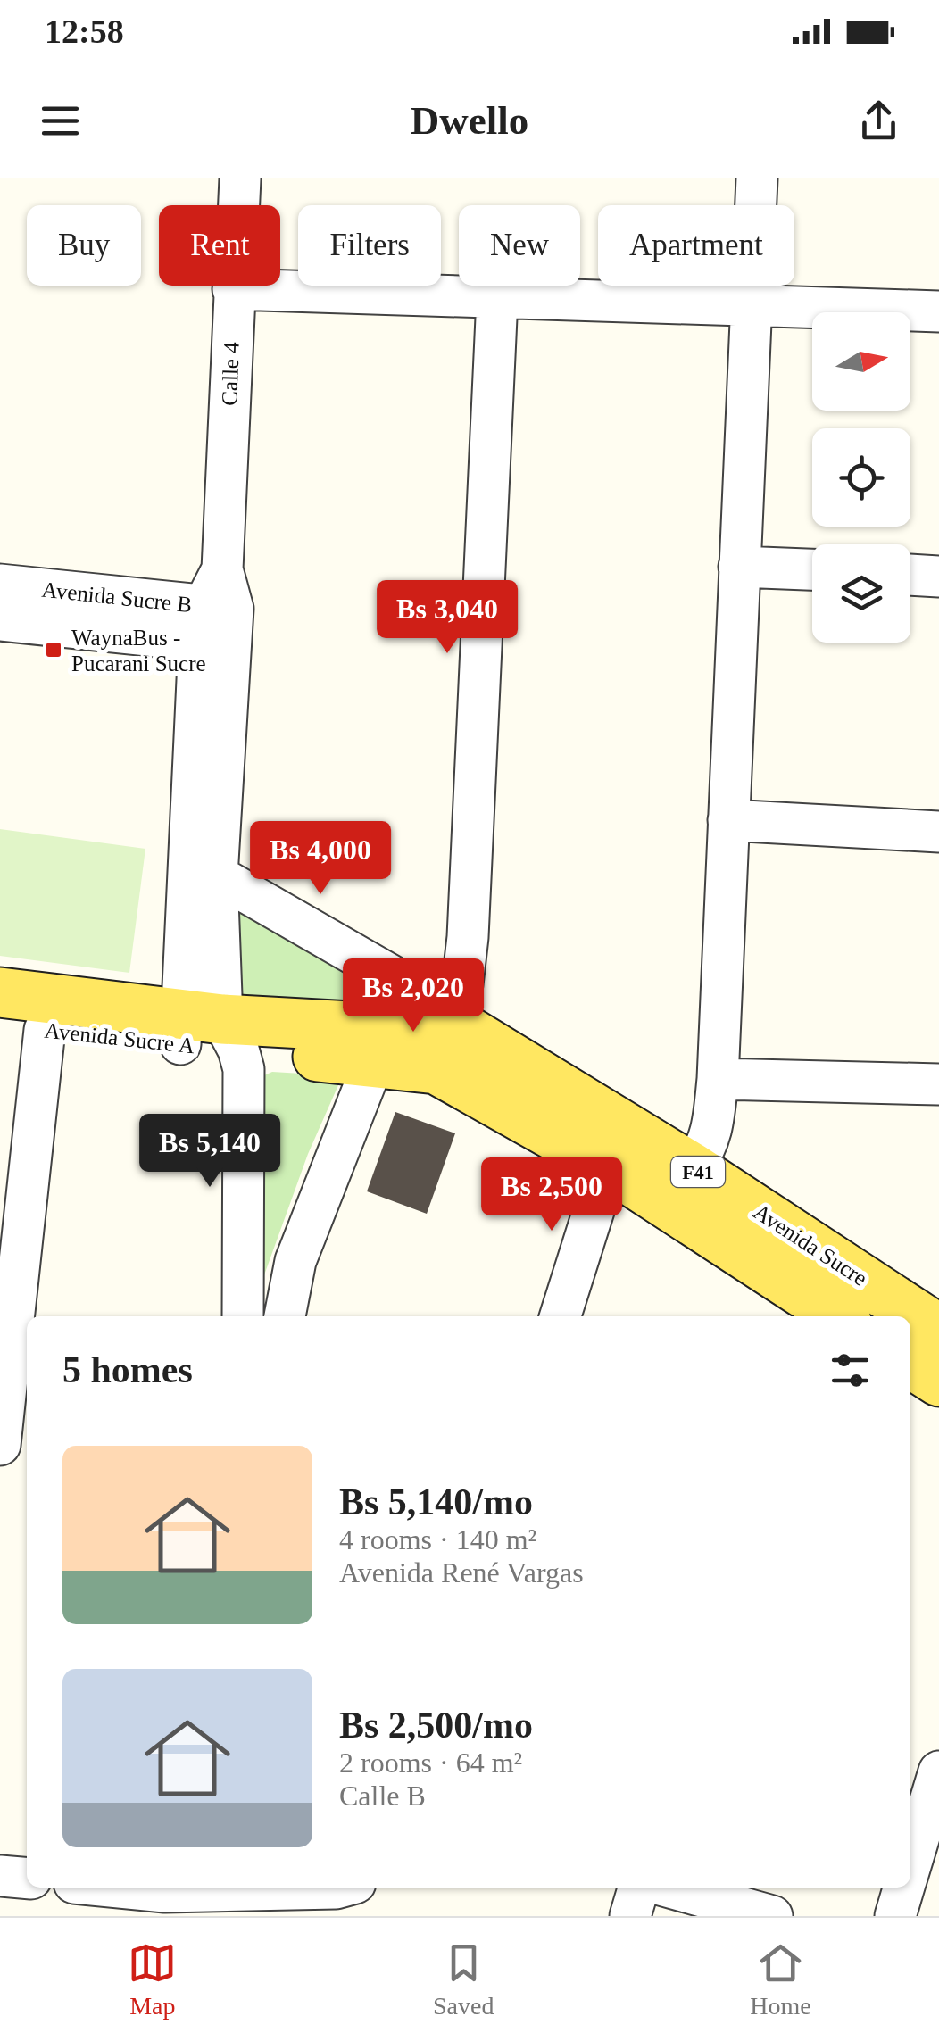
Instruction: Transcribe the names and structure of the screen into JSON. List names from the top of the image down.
{
  "streets": {
    "main road": ["Avenida Sucre A", "F41", "Avenida Sucre"],
    "street": ["Calle 4", "Avenida Sucre B"]
  },
  "crossings": [
    ["Calle 4", "Avenida Sucre B"],
    ["Calle 4", "Avenida Sucre A"],
    ["Calle 4", "F41"],
    ["Avenida Sucre A", "F41"],
    ["F41", "Avenida Sucre"]
  ],
  "places": {
    "transit": ["WaynaBus - Pucarani Sucre"]
  },
  "north": "right",
  "page": {
    "status": "12:58",
    "header": "Dwello",
    "chip": [
      "Buy",
      "Rent",
      "Filters",
      "New",
      "Apartment"
    ],
    "price": [
      "Bs 3,040",
      "Bs 4,000",
      "Bs 2,020",
      "Bs 5,140",
      "Bs 2,500"
    ],
    "heading": "5 homes",
    "list": [
      {
        "name": "Bs 5,140/mo",
        "note": "4 rooms · 140 m² · Avenida René Vargas"
      },
      {
        "name": "Bs 2,500/mo",
        "note": "2 rooms · 64 m² · Calle B"
      }
    ],
    "tabs": ["Map", "Saved", "Home"]
  }
}
